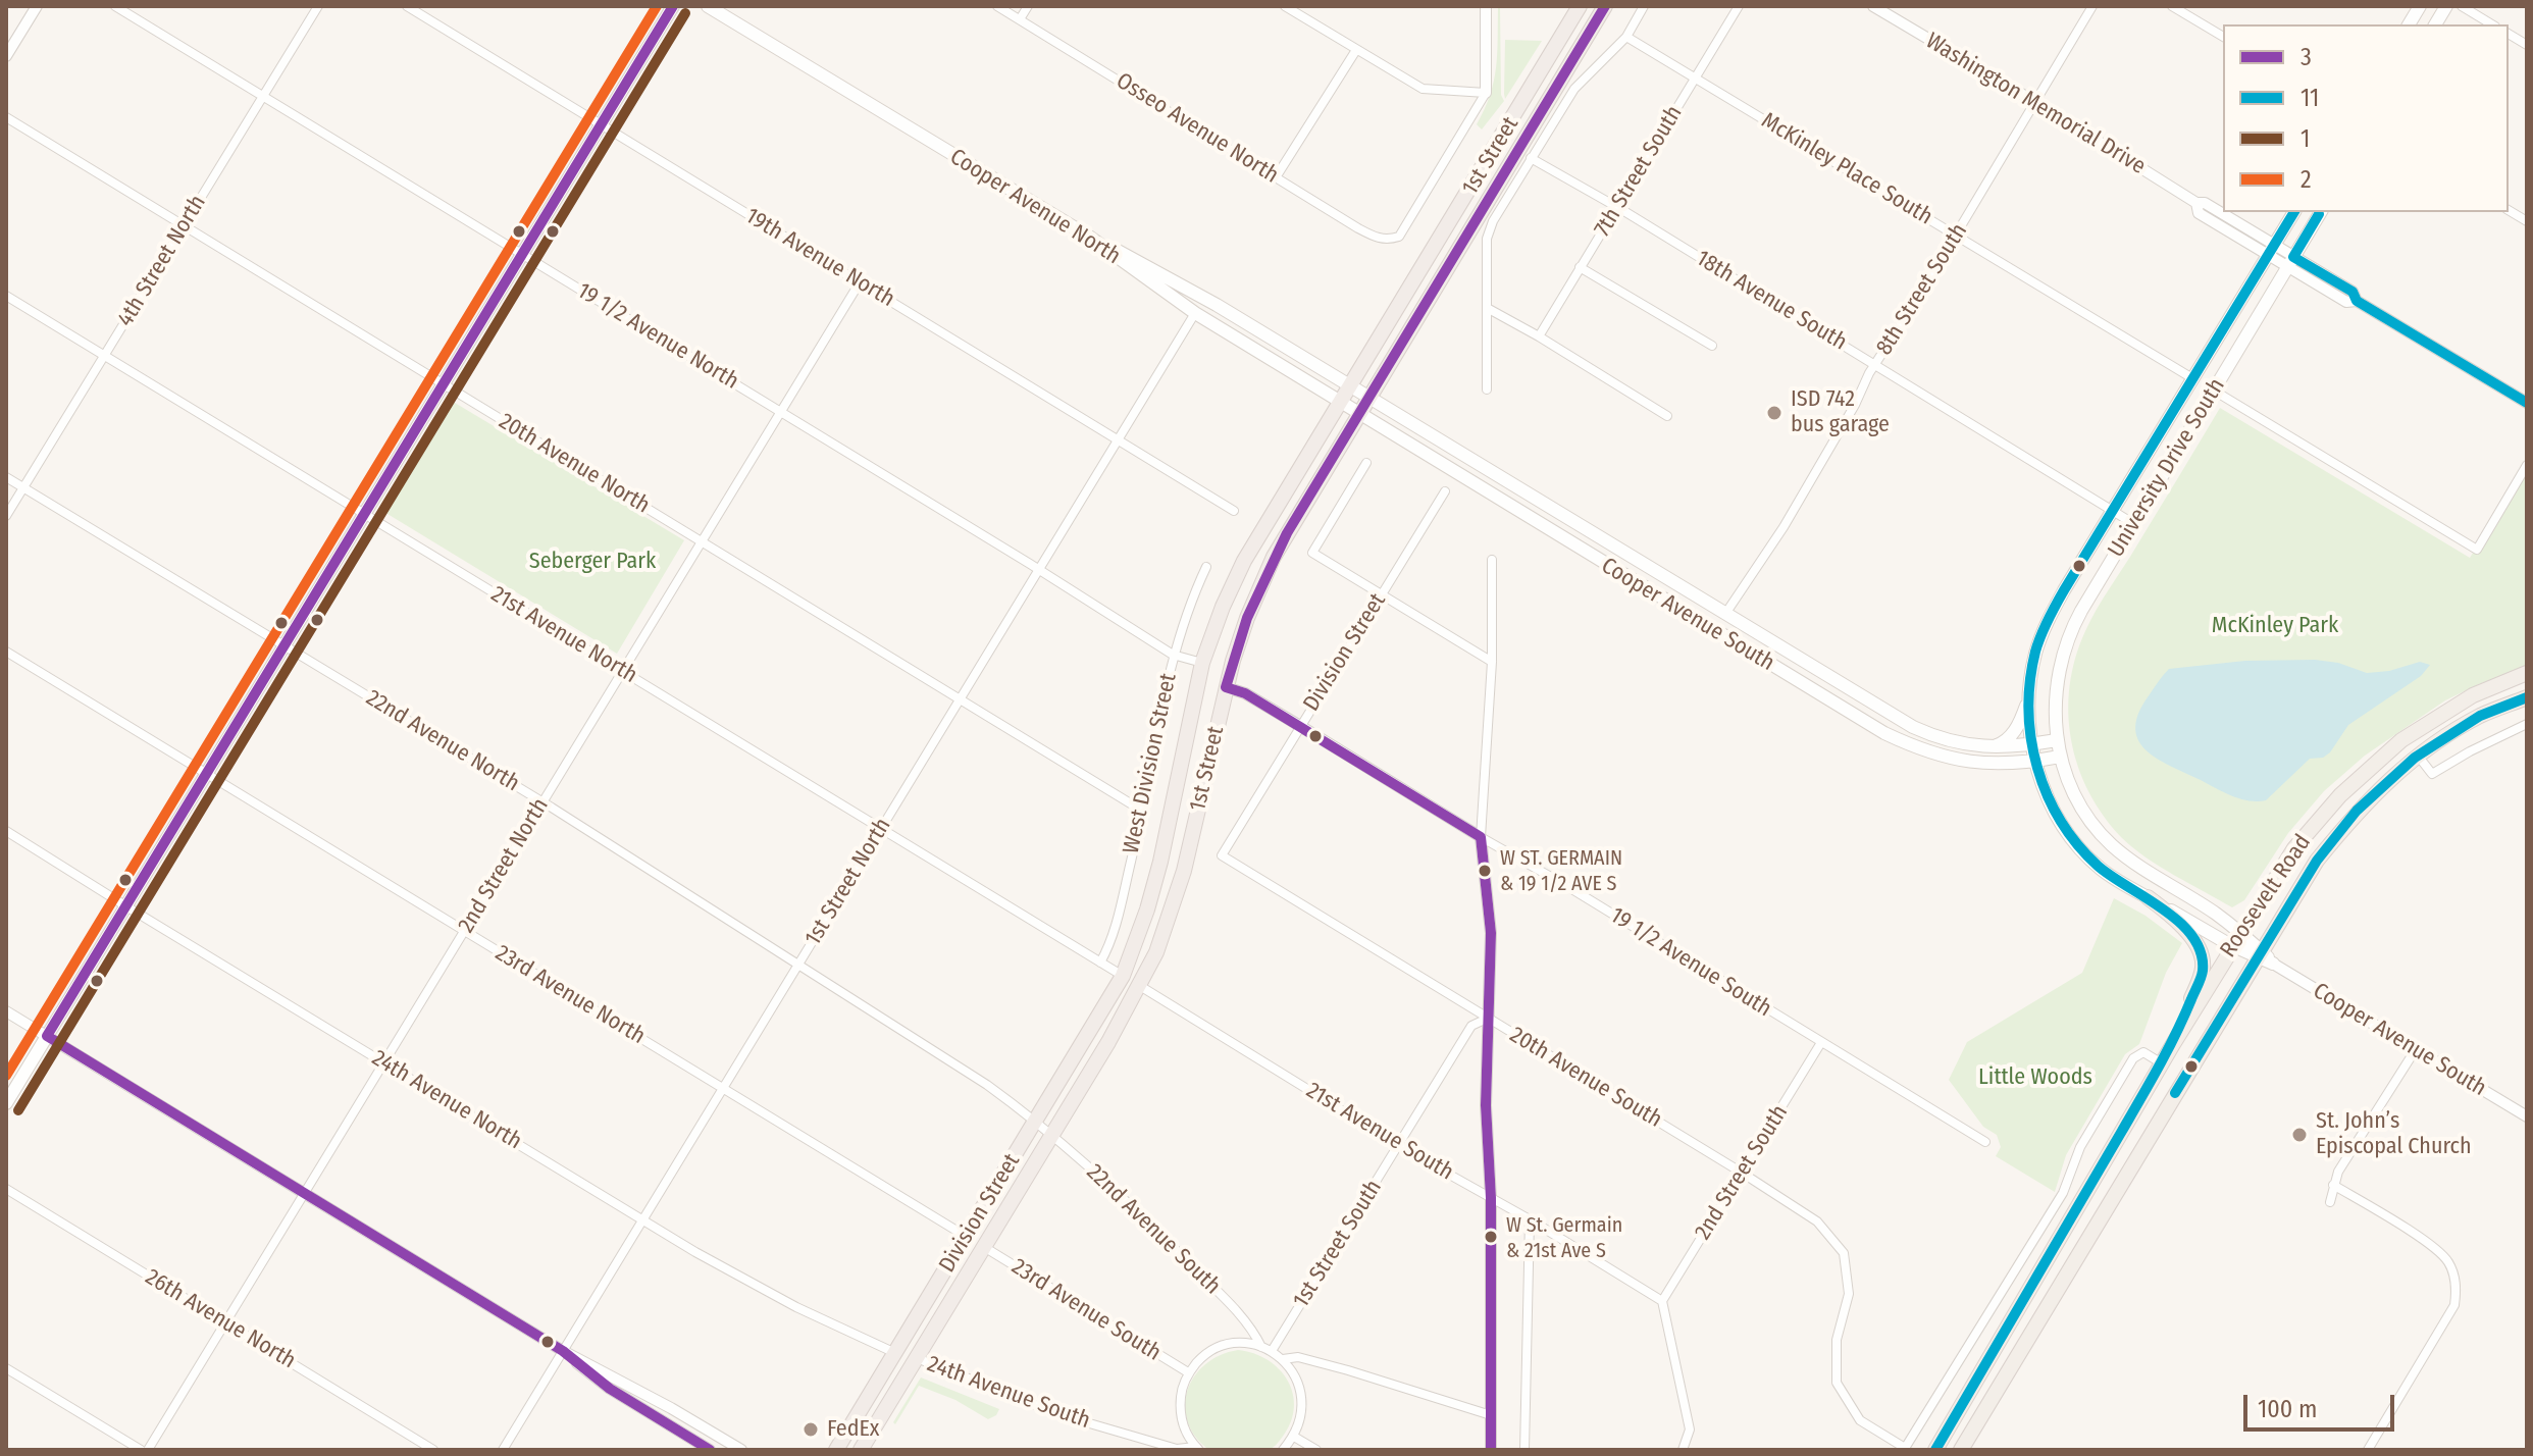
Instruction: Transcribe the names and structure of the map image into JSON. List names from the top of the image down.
{
  "streets": {
    "highway": ["1st Street", "Division Street"],
    "main road": [
      "Cooper Avenue North",
      "University Drive South",
      "Cooper Avenue South",
      "Roosevelt Road"
    ],
    "street": [
      "Washington Memorial Drive",
      "Osseo Avenue North",
      "McKinley Place South",
      "7th Street South",
      "19th Avenue North",
      "4th Street North",
      "8th Street South",
      "18th Avenue South",
      "19 1/2 Avenue North",
      "20th Avenue North",
      "21st Avenue North",
      "22nd Avenue North",
      "West Division Street",
      "2nd Street North",
      "1st Street North",
      "19 1/2 Avenue South",
      "23rd Avenue North",
      "20th Avenue South",
      "24th Avenue North",
      "21st Avenue South",
      "2nd Street South",
      "22nd Avenue South",
      "1st Street South",
      "23rd Avenue South",
      "26th Avenue North",
      "24th Avenue South"
    ]
  },
  "crossings": [
    ["Washington Memorial Drive", "8th Street South"],
    ["Washington Memorial Drive", "University Drive South"],
    ["1st Street", "Cooper Avenue North"],
    ["1st Street", "19 1/2 Avenue North"],
    ["1st Street", "Cooper Avenue South"],
    ["1st Street", "21st Avenue North"],
    ["1st Street", "Division Street"],
    ["1st Street", "19 1/2 Avenue South"],
    ["1st Street", "21st Avenue South"],
    ["McKinley Place South", "7th Street South"],
    ["McKinley Place South", "8th Street South"],
    ["McKinley Place South", "University Drive South"],
    ["7th Street South", "18th Avenue South"],
    ["Cooper Avenue North", "Cooper Avenue South"],
    ["Cooper Avenue North", "1st Street North"],
    ["19th Avenue North", "2nd Street North"],
    ["19th Avenue North", "1st Street North"],
    ["4th Street North", "19 1/2 Avenue North"],
    ["4th Street North", "20th Avenue North"],
    ["4th Street North", "21st Avenue North"],
    ["4th Street North", "22nd Avenue North"],
    ["8th Street South", "18th Avenue South"],
    ["18th Avenue South", "University Drive South"],
    ["19 1/2 Avenue North", "West Division Street"],
    ["19 1/2 Avenue North", "2nd Street North"],
    ["19 1/2 Avenue North", "1st Street North"],
    ["20th Avenue North", "West Division Street"],
    ["20th Avenue North", "2nd Street North"],
    ["20th Avenue North", "1st Street North"],
    ["University Drive South", "Cooper Avenue South"],
    ["Cooper Avenue South", "Roosevelt Road"],
    ["21st Avenue North", "Division Street"],
    ["21st Avenue North", "West Division Street"],
    ["21st Avenue North", "2nd Street North"],
    ["21st Avenue North", "1st Street North"],
    ["Division Street", "22nd Avenue North"],
    ["Division Street", "19 1/2 Avenue South"],
    ["Division Street", "23rd Avenue North"],
    ["Division Street", "20th Avenue South"],
    ["Division Street", "24th Avenue North"],
    ["Division Street", "21st Avenue South"],
    ["Division Street", "22nd Avenue South"],
    ["Division Street", "23rd Avenue South"],
    ["Division Street", "24th Avenue South"],
    ["22nd Avenue North", "2nd Street North"],
    ["22nd Avenue North", "1st Street North"],
    ["22nd Avenue North", "22nd Avenue South"],
    ["2nd Street North", "23rd Avenue North"],
    ["2nd Street North", "24th Avenue North"],
    ["2nd Street North", "26th Avenue North"],
    ["1st Street North", "23rd Avenue North"],
    ["1st Street North", "24th Avenue North"],
    ["19 1/2 Avenue South", "2nd Street South"],
    ["20th Avenue South", "2nd Street South"],
    ["20th Avenue South", "1st Street South"],
    ["21st Avenue South", "2nd Street South"],
    ["21st Avenue South", "1st Street South"]
  ],
  "parks": ["Seberger Park", "McKinley Park", "Little Woods"],
  "places": [
    "ISD 742 bus garage",
    "W ST. GERMAIN & 19 1/2 AVE S",
    "St. John’s Episcopal Church",
    "W St. Germain & 21st Ave S",
    "FedEx"
  ],
  "lines": [
    "transit line 3",
    "transit line 2",
    "transit line 1",
    "transit line 11"
  ],
  "legend": [
    "3",
    "11",
    "1",
    "2"
  ],
  "scale_bar": "100 m"
}
